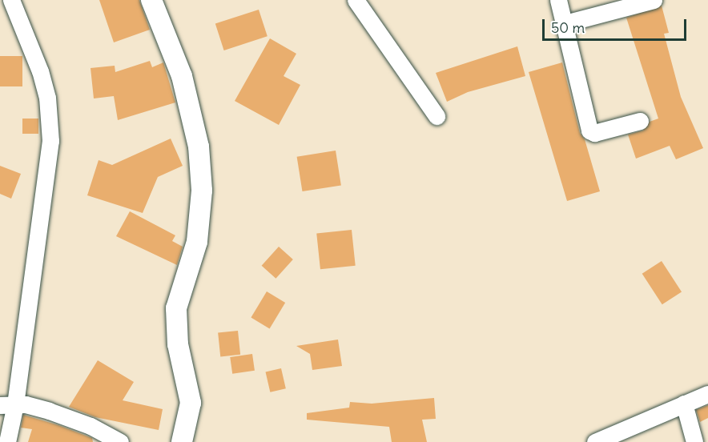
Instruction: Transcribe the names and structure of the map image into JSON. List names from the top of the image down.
{
  "scale_bar": "50 m"
}
